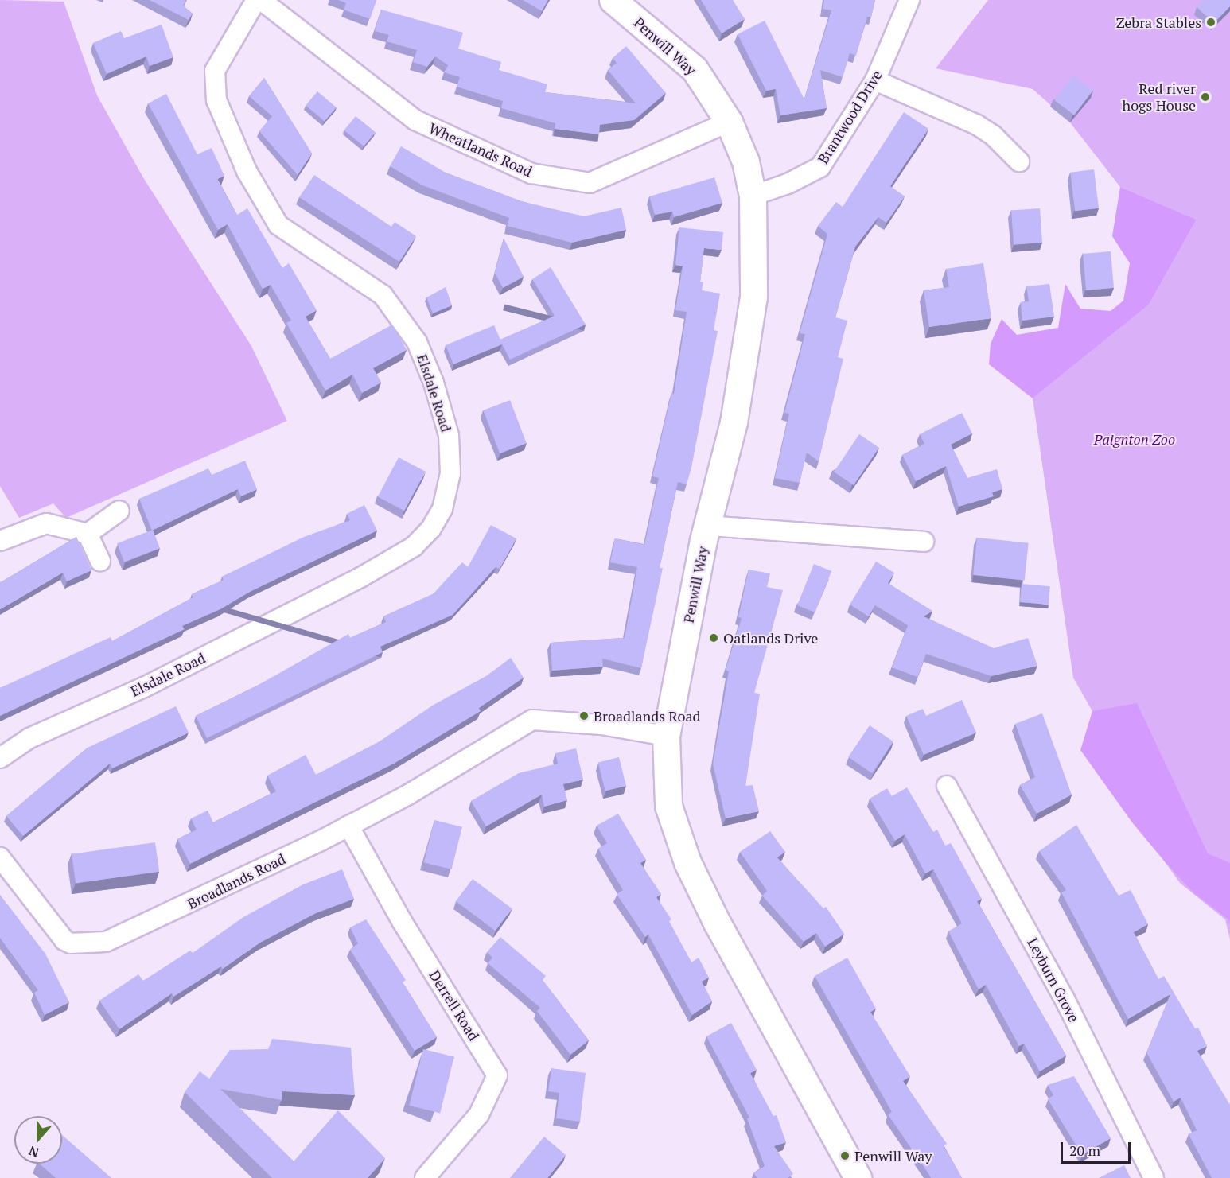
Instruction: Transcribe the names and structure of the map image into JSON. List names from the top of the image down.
{
  "streets": {
    "street": [
      "Penwill Way",
      "Brantwood Drive",
      "Wheatlands Road",
      "Elsdale Road",
      "Broadlands Road",
      "Leyburn Grove",
      "Derrell Road"
    ]
  },
  "crossings": [
    ["Penwill Way", "Brantwood Drive"],
    ["Penwill Way", "Wheatlands Road"],
    ["Penwill Way", "Broadlands Road"],
    ["Broadlands Road", "Derrell Road"]
  ],
  "parks": ["Paignton Zoo"],
  "places": [
    "Zebra Stables",
    "Red river hogs House",
    "Oatlands Drive",
    "Broadlands Road",
    "Penwill Way"
  ],
  "scale_bar": "20 m",
  "north": "bottom"
}
